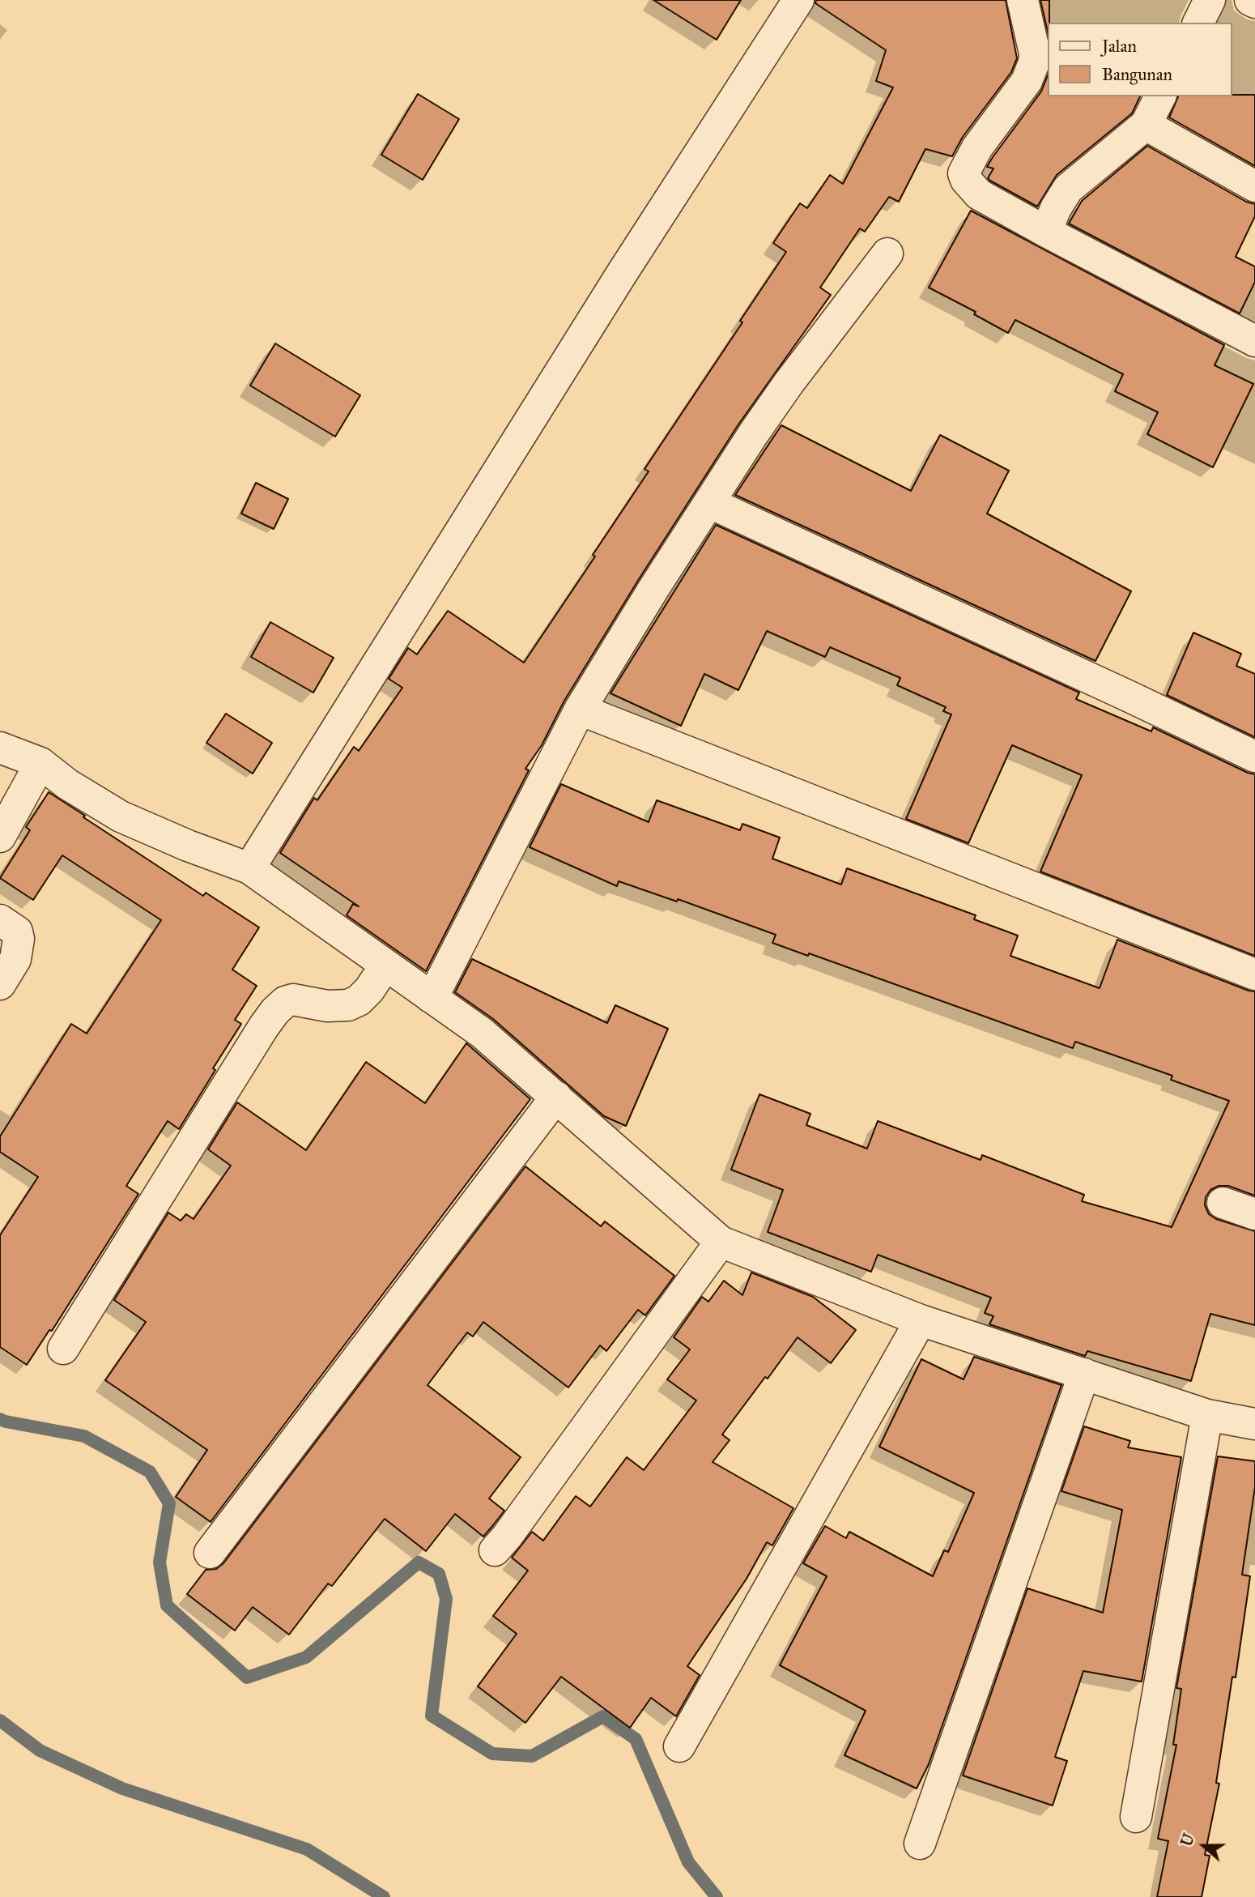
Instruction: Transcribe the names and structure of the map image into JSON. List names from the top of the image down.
{
  "legend": ["Jalan", "Bangunan"],
  "north": "left"
}
